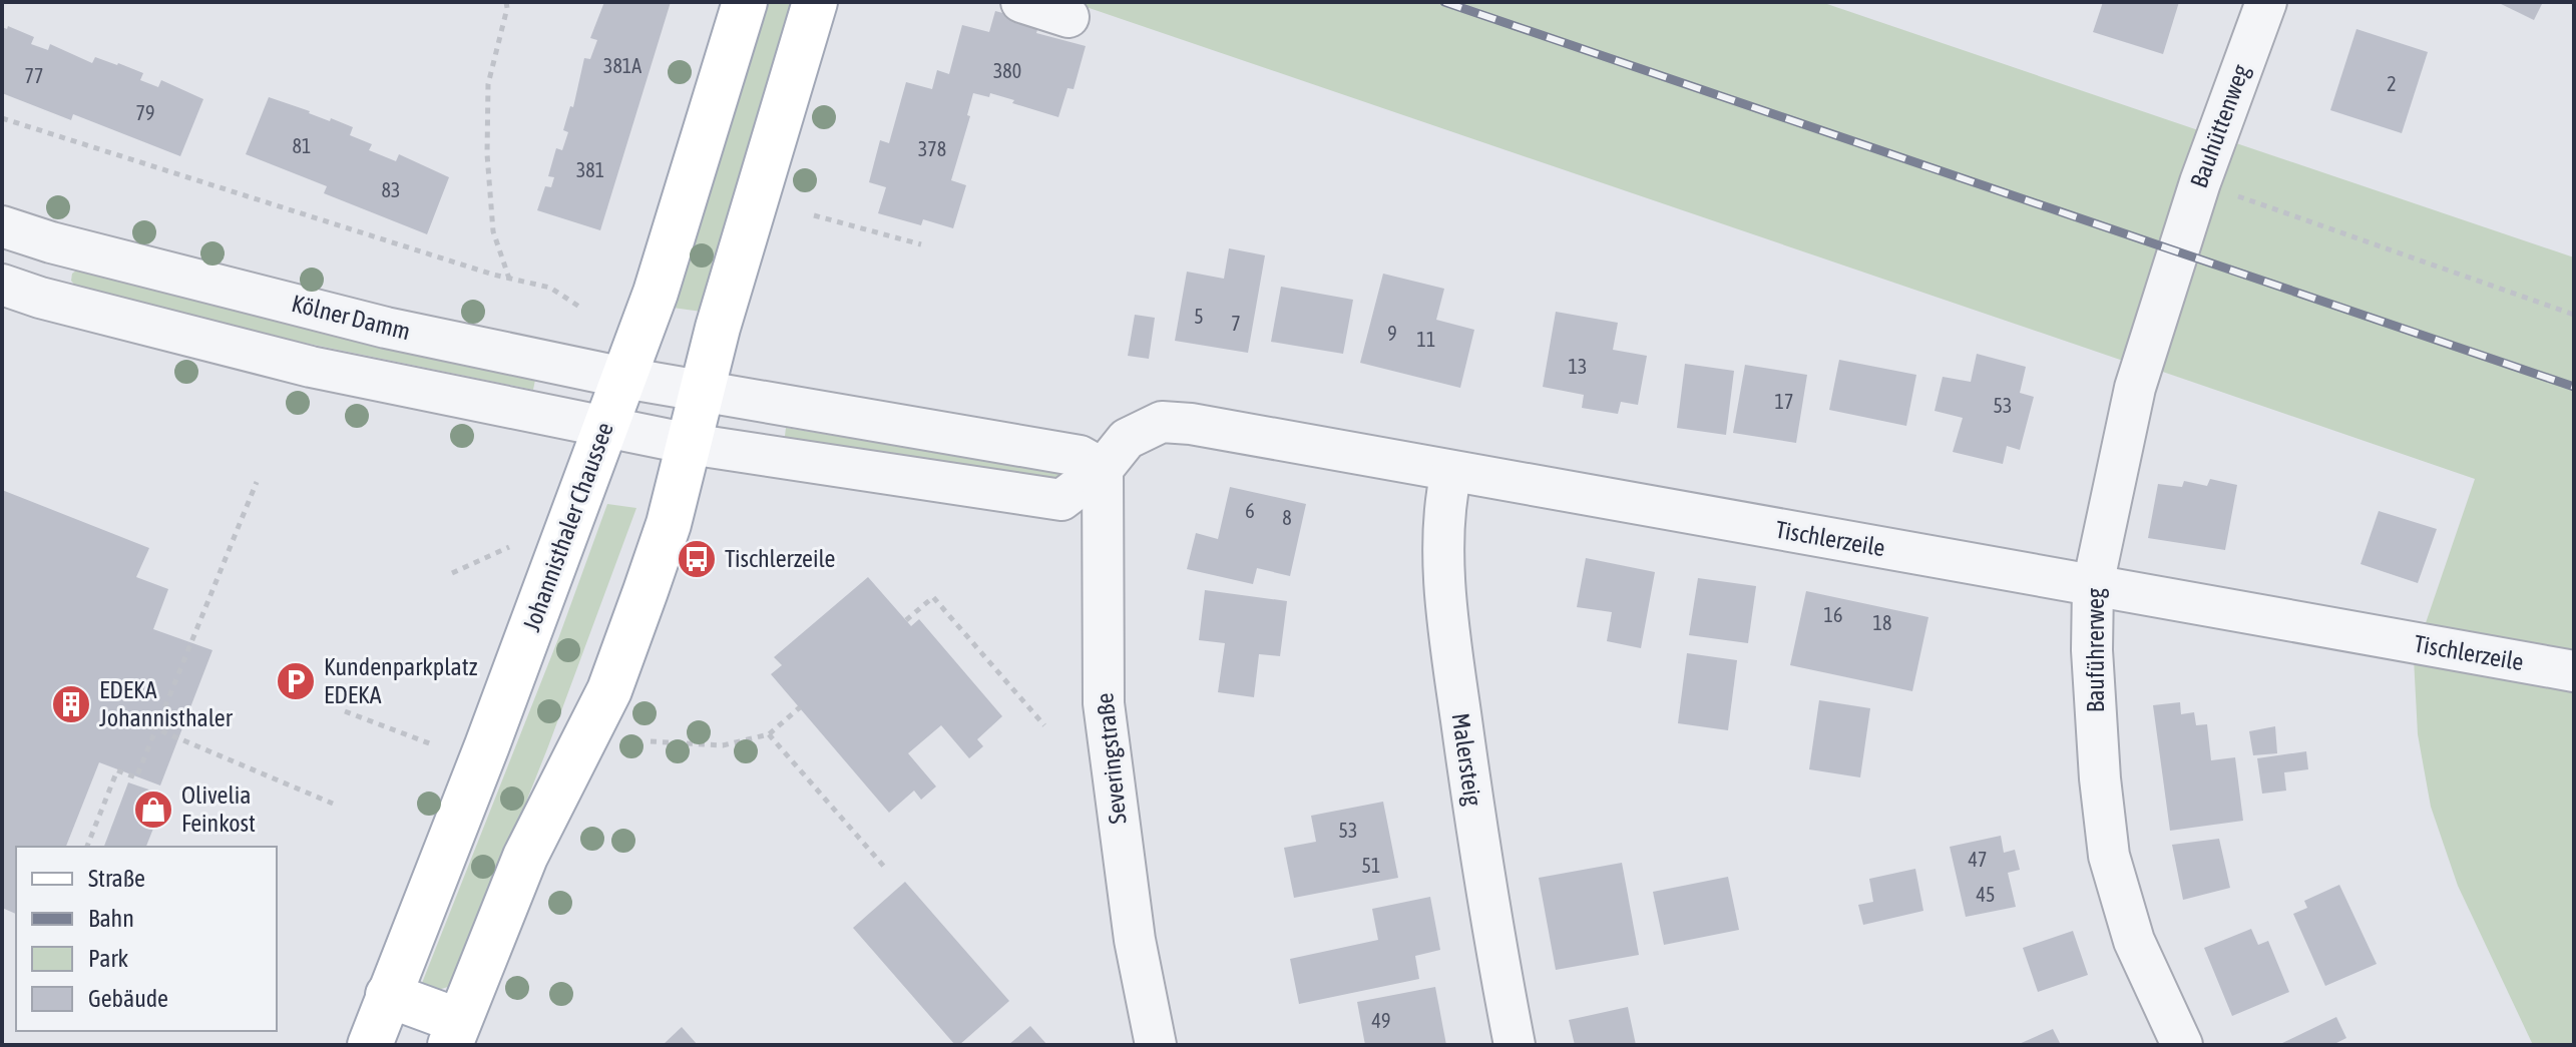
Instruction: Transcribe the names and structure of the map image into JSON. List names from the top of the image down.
{
  "streets": {
    "main road": ["Johannisthaler Chaussee"],
    "street": [
      "Bauhüttenweg",
      "Kölner Damm",
      "Tischlerzeile",
      "Bauführerweg",
      "Severingstraße",
      "Malersteig"
    ]
  },
  "crossings": [
    ["Bauhüttenweg", "Bauführerweg"],
    ["Kölner Damm", "Johannisthaler Chaussee"],
    ["Tischlerzeile", "Bauführerweg"],
    ["Tischlerzeile", "Severingstraße"],
    ["Tischlerzeile", "Malersteig"]
  ],
  "places": {
    "bus stop": ["Tischlerzeile"],
    "parking": ["Kundenparkplatz EDEKA"],
    "building": ["EDEKA Johannisthaler"],
    "shop": ["Olivelia Feinkost"]
  },
  "house_numbers": [
    "381A",
    "380",
    "77",
    "2",
    "79",
    "81",
    "378",
    "381",
    "83",
    "5",
    "7",
    "9",
    "11",
    "13",
    "17",
    "53",
    "6",
    "8",
    "16",
    "18",
    "53",
    "47",
    "51",
    "45",
    "49"
  ],
  "legend": [
    "Straße",
    "Bahn",
    "Park",
    "Gebäude"
  ]
}
